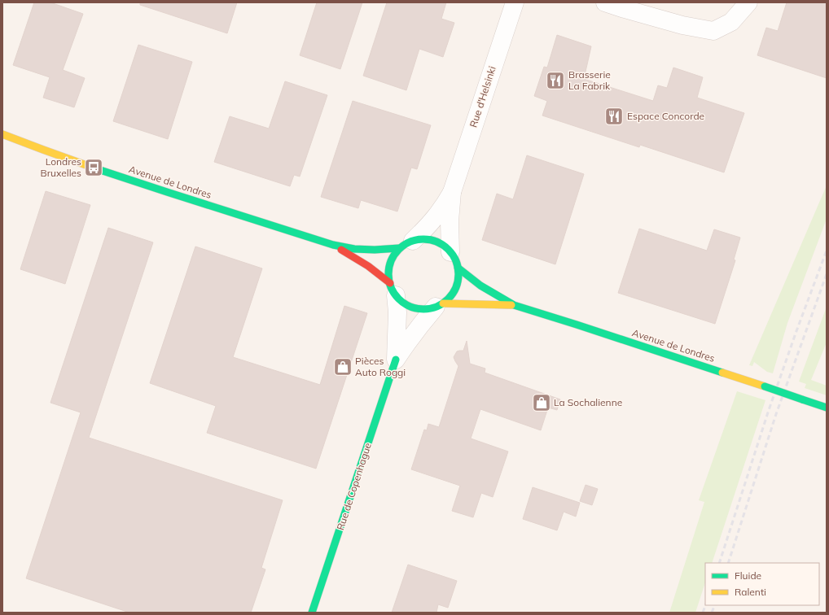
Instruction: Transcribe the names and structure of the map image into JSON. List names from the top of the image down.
{
  "streets": {
    "street": ["Rue d'Helsinki", "Avenue de Londres", "Rue de Copenhague"]
  },
  "crossings": [
    ["Rue d'Helsinki", "Avenue de Londres"],
    ["Rue d'Helsinki", "Rue de Copenhague"],
    ["Avenue de Londres", "Rue de Copenhague"]
  ],
  "places": {
    "restaurant": ["Brasserie La Fabrik", "Espace Concorde"],
    "bus stop": ["Londres Bruxelles"],
    "shop": ["Pièces Auto Roggi", "La Sochalienne"]
  },
  "legend": ["Fluide", "Ralenti"]
}
